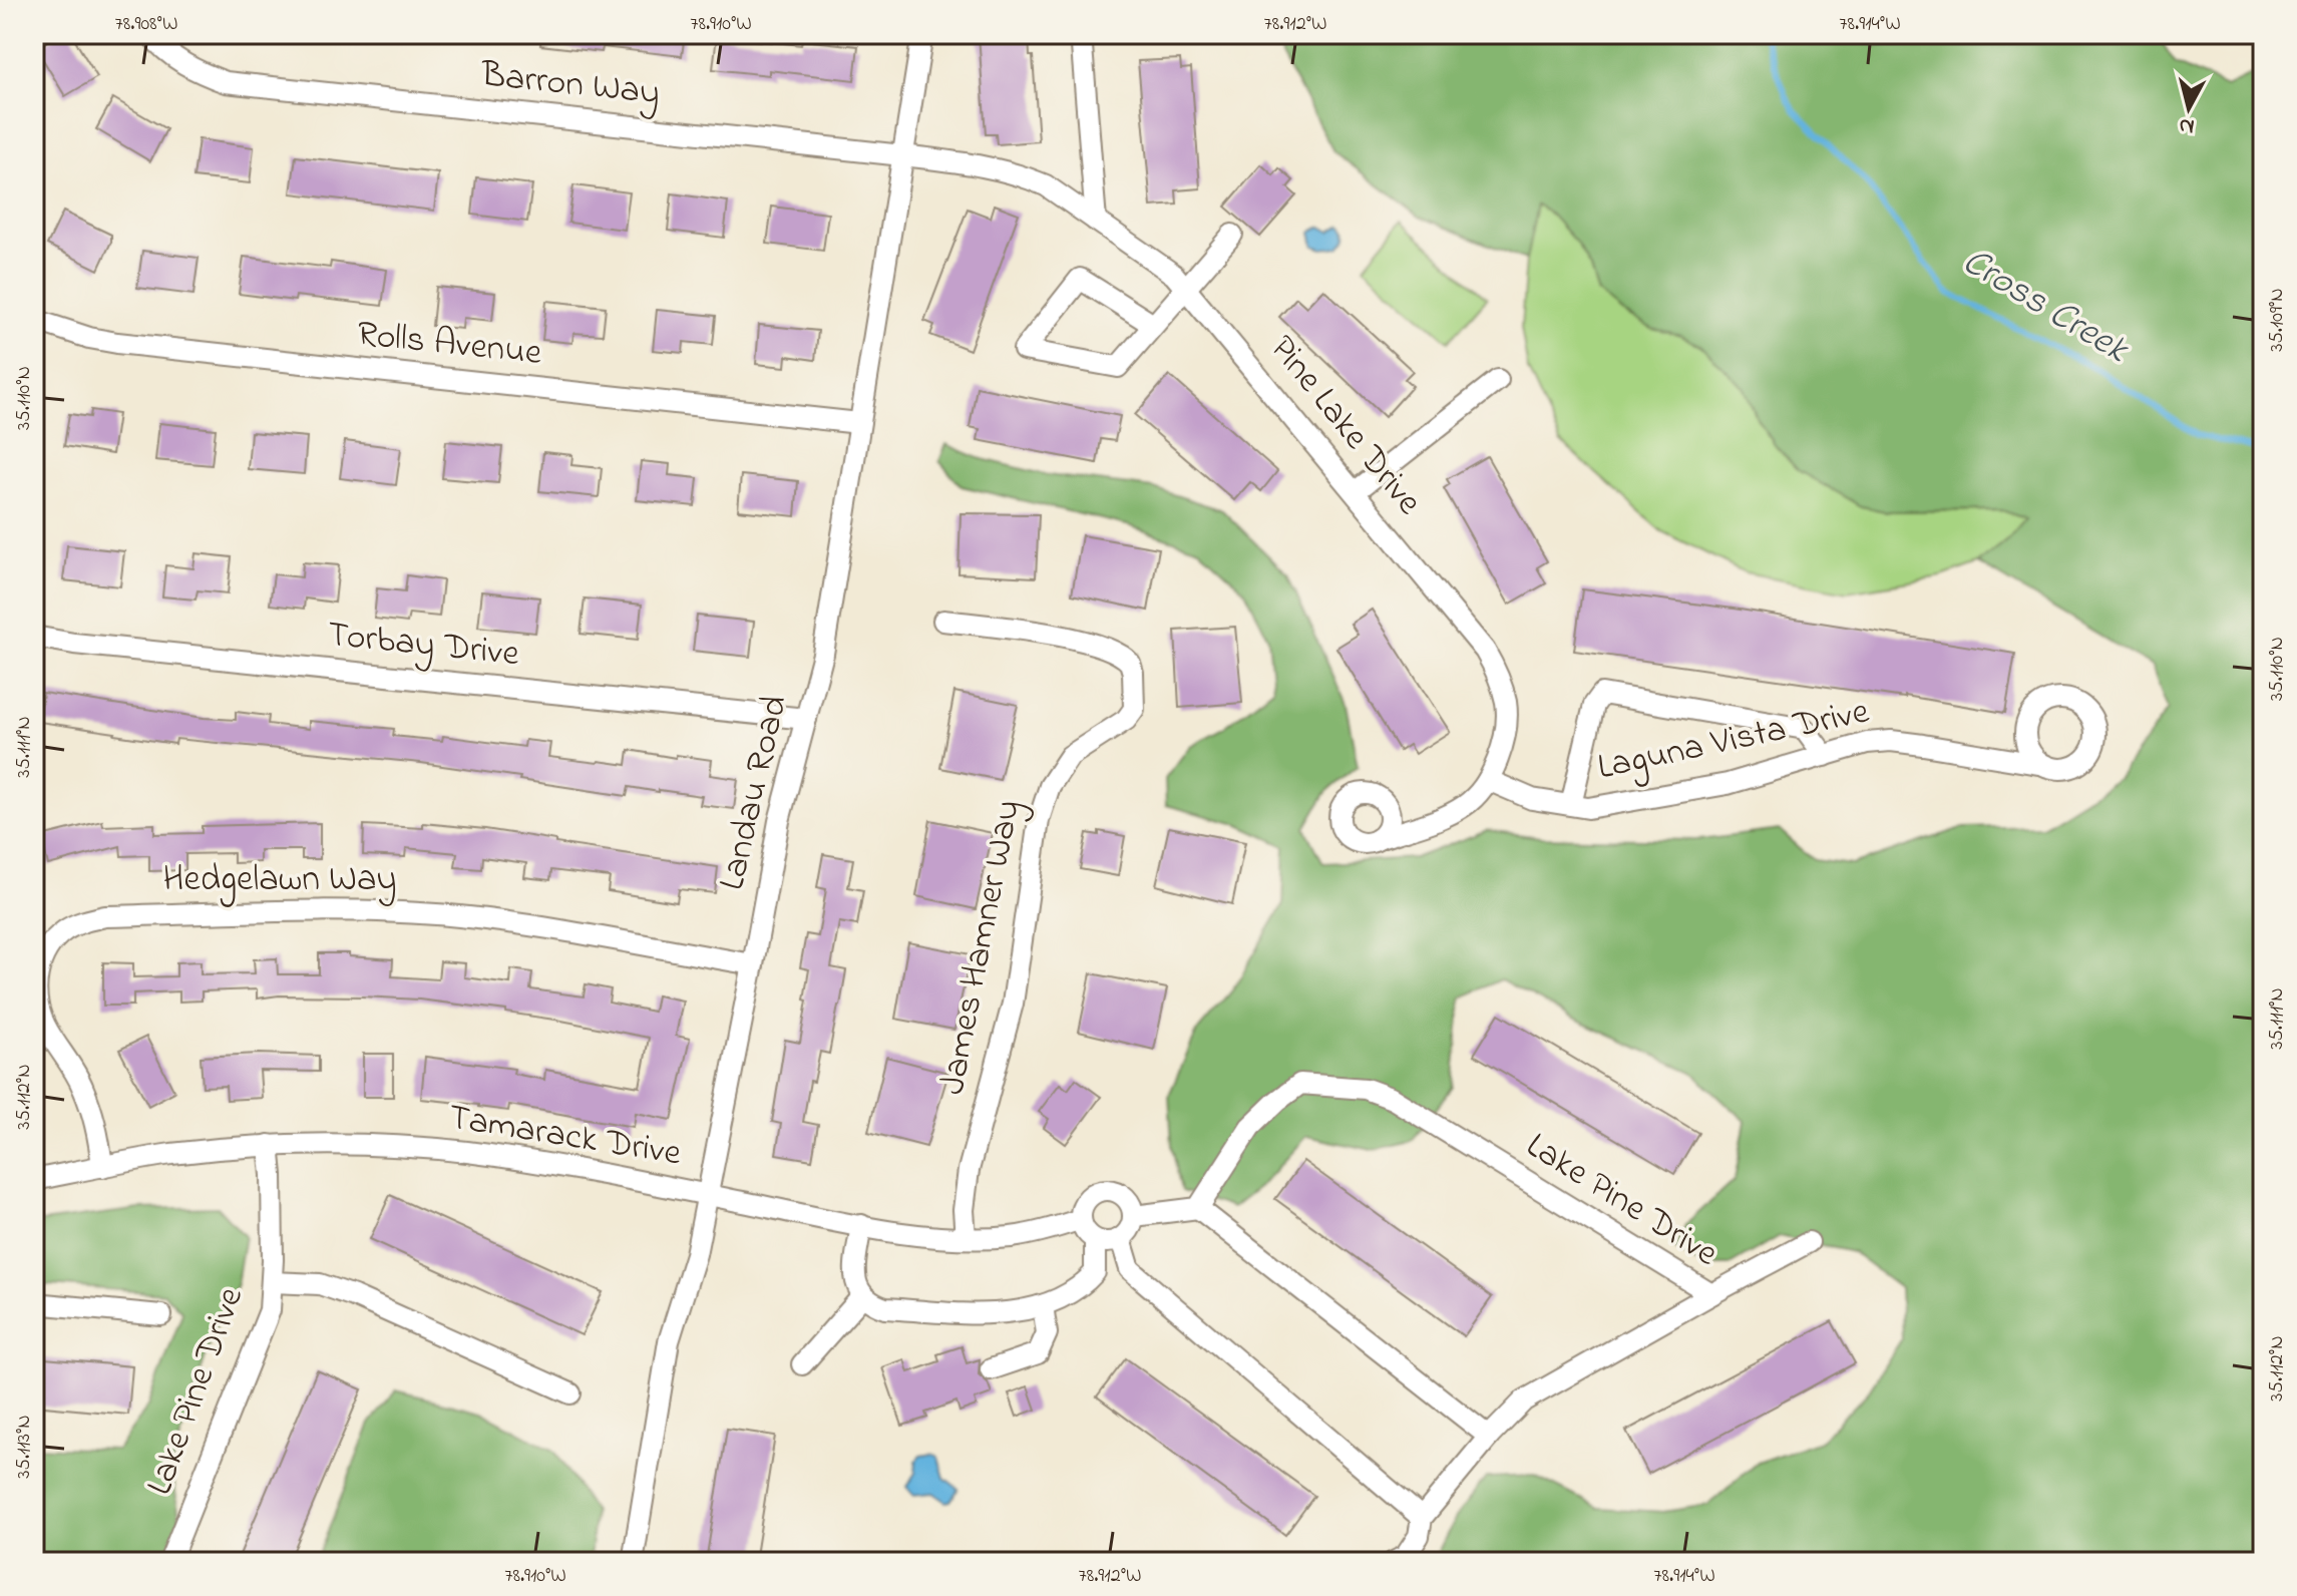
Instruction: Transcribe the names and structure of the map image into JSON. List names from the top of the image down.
{
  "streets": {
    "street": [
      "Barron Way",
      "Rolls Avenue",
      "Pine Lake Drive",
      "Torbay Drive",
      "Laguna Vista Drive",
      "Landau Road",
      "Hedgelawn Way",
      "James Hamner Way",
      "Tamarack Drive",
      "Lake Pine Drive"
    ]
  },
  "crossings": [
    ["Barron Way", "Pine Lake Drive"],
    ["Barron Way", "Landau Road"],
    ["Rolls Avenue", "Landau Road"],
    ["Pine Lake Drive", "Laguna Vista Drive"],
    ["Pine Lake Drive", "Landau Road"],
    ["Torbay Drive", "Landau Road"],
    ["Landau Road", "Hedgelawn Way"],
    ["Landau Road", "Tamarack Drive"],
    ["Hedgelawn Way", "Tamarack Drive"],
    ["James Hamner Way", "Tamarack Drive"],
    ["Tamarack Drive", "Lake Pine Drive"]
  ],
  "water": ["Cross Creek"],
  "north": "bottom",
  "coordinates": [
    "78.908°W",
    "78.910°W",
    "78.912°W",
    "78.914°W",
    "35.109°N",
    "35.110°N",
    "35.111°N",
    "35.112°N",
    "35.113°N"
  ]
}
